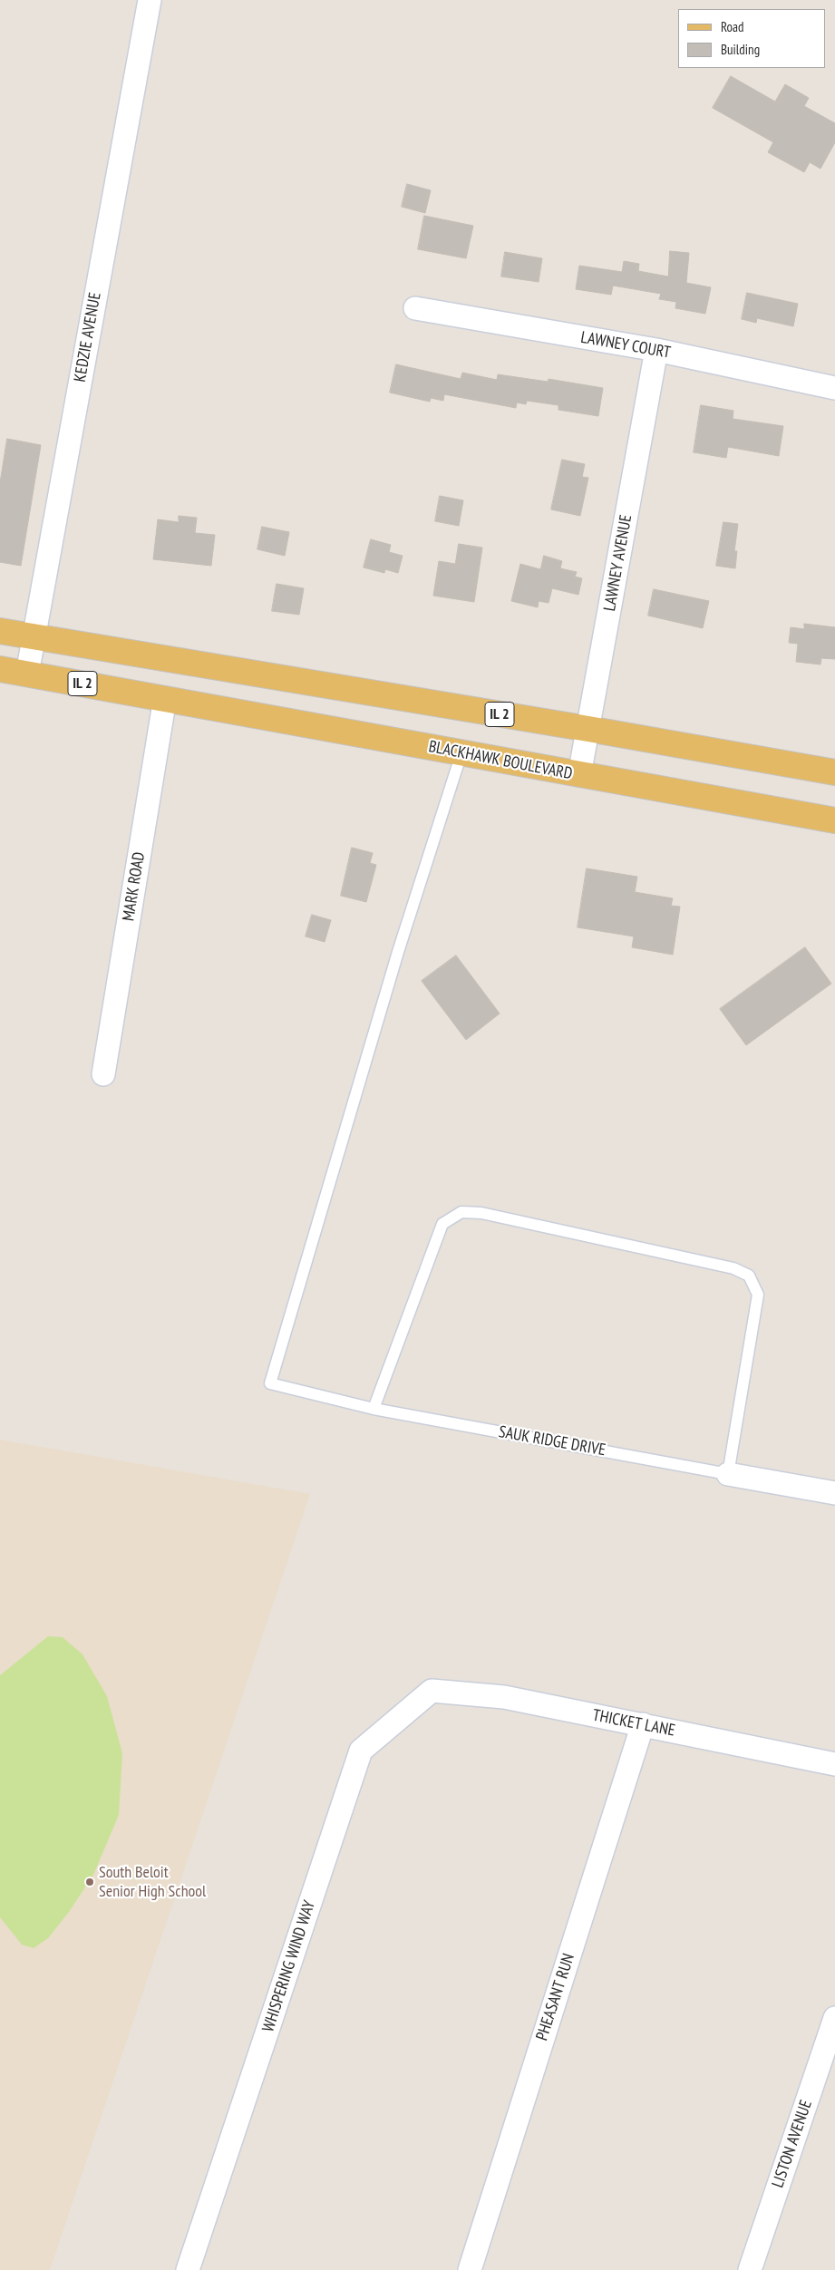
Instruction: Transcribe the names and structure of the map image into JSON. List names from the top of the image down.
{
  "streets": {
    "main road": ["IL 2", "BLACKHAWK BOULEVARD"],
    "street": [
      "KEDZIE AVENUE",
      "LAWNEY COURT",
      "LAWNEY AVENUE",
      "MARK ROAD",
      "SAUK RIDGE DRIVE",
      "THICKET LANE",
      "WHISPERING WIND WAY",
      "PHEASANT RUN",
      "LISTON AVENUE"
    ]
  },
  "crossings": [
    ["KEDZIE AVENUE", "IL 2"],
    ["LAWNEY COURT", "LAWNEY AVENUE"],
    ["LAWNEY AVENUE", "IL 2"],
    ["LAWNEY AVENUE", "BLACKHAWK BOULEVARD"],
    ["IL 2", "BLACKHAWK BOULEVARD"],
    ["IL 2", "MARK ROAD"],
    ["BLACKHAWK BOULEVARD", "MARK ROAD"],
    ["BLACKHAWK BOULEVARD", "SAUK RIDGE DRIVE"],
    ["THICKET LANE", "WHISPERING WIND WAY"],
    ["THICKET LANE", "PHEASANT RUN"]
  ],
  "places": ["South Beloit Senior High School"],
  "legend": ["Road", "Building"]
}
